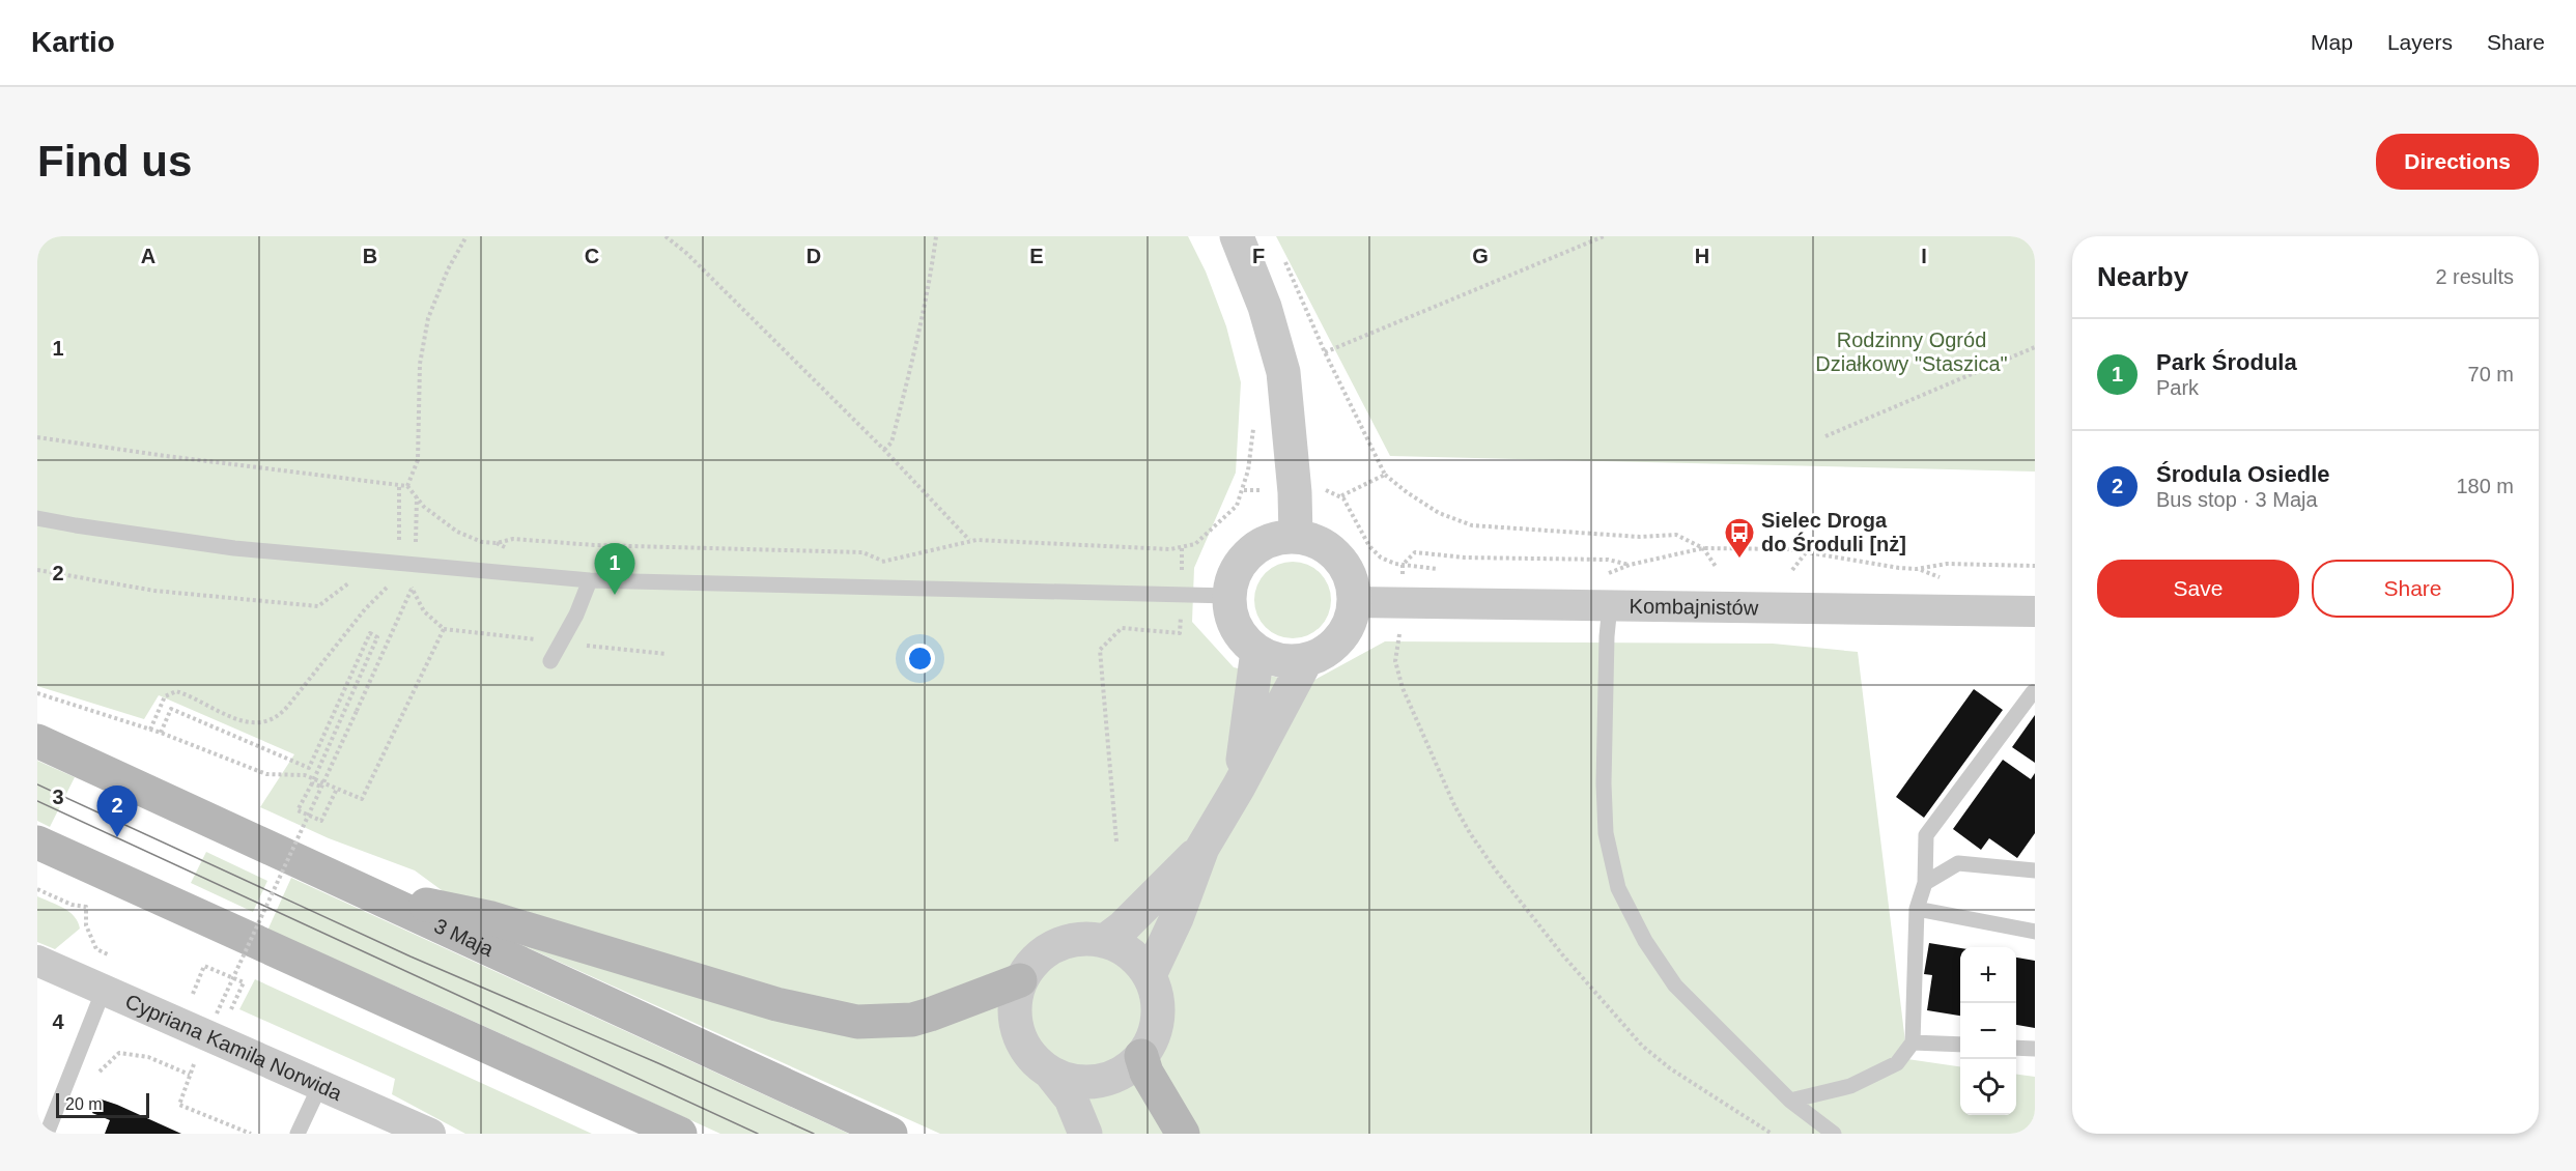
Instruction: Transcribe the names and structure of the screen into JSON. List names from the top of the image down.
{
  "streets": {
    "main road": ["3 Maja"],
    "street": ["Kombajnistów", "Cypriana Kamila Norwida"]
  },
  "parks": ["Rodzinny Ogród Działkowy \"Staszica\""],
  "places": {
    "bus stop": ["Sielec Droga do Środuli [nż]"]
  },
  "scale_bar": "20 m",
  "page": {
    "header": "Kartio",
    "nav": ["Map", "Layers", "Share"],
    "buttons": [
      "Directions",
      ["Save", "Share"]
    ],
    "title": "Find us",
    "heading": ["Nearby", "2 results"],
    "list": [
      {
        "mark": "1",
        "name": "Park Środula",
        "note": "Park",
        "value": "70 m"
      },
      {
        "mark": "2",
        "name": "Środula Osiedle",
        "note": "Bus stop · 3 Maja",
        "value": "180 m"
      }
    ],
    "pins": ["1", "2"],
    "map_buttons": ["+", "−"],
    "scale": "20 m"
  },
  "grid": {
    "columns": [
      "A",
      "B",
      "C",
      "D",
      "E",
      "F",
      "G",
      "H",
      "I"
    ],
    "rows": [
      "1",
      "2",
      "3",
      "4"
    ]
  }
}
